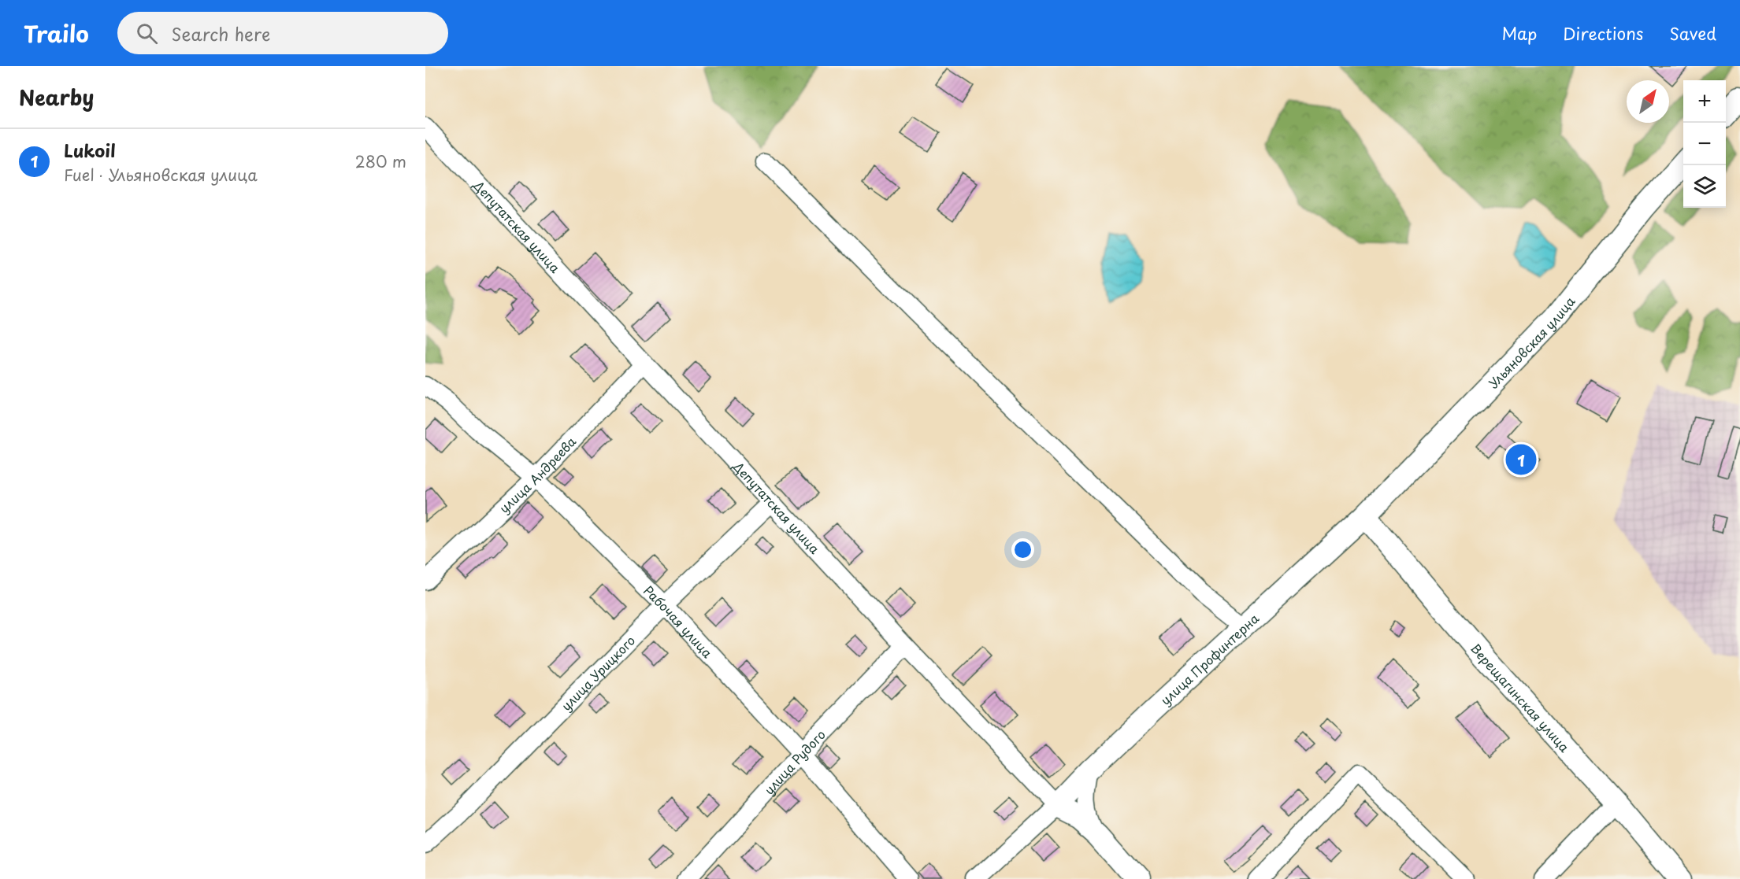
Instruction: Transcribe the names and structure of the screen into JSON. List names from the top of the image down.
{
  "streets": {
    "main road": [
      "Депутатская улица",
      "Ульяновская улица",
      "улица Профинтерна",
      "Верещагинская улица"
    ],
    "street": [
      "улица Андреева",
      "Рабочая улица",
      "улица Урицкого",
      "улица Рудого"
    ]
  },
  "crossings": [
    ["Депутатская улица", "улица Андреева"],
    ["Депутатская улица", "улица Профинтерна"],
    ["Депутатская улица", "улица Урицкого"],
    ["Депутатская улица", "улица Рудого"],
    ["Ульяновская улица", "улица Профинтерна"],
    ["Ульяновская улица", "Верещагинская улица"],
    ["улица Андреева", "Рабочая улица"],
    ["Рабочая улица", "улица Урицкого"],
    ["Рабочая улица", "улица Рудого"],
    ["улица Профинтерна", "Верещагинская улица"]
  ],
  "north": "top right",
  "page": {
    "header": "Trailo",
    "search": "Search here",
    "nav": ["Map", "Directions", "Saved"],
    "heading": "Nearby",
    "map_buttons": ["+", "−"],
    "list": [
      {
        "mark": "1",
        "name": "Lukoil",
        "note": "Fuel · Ульяновская улица",
        "value": "280 m"
      }
    ],
    "pins": "1"
  }
}
